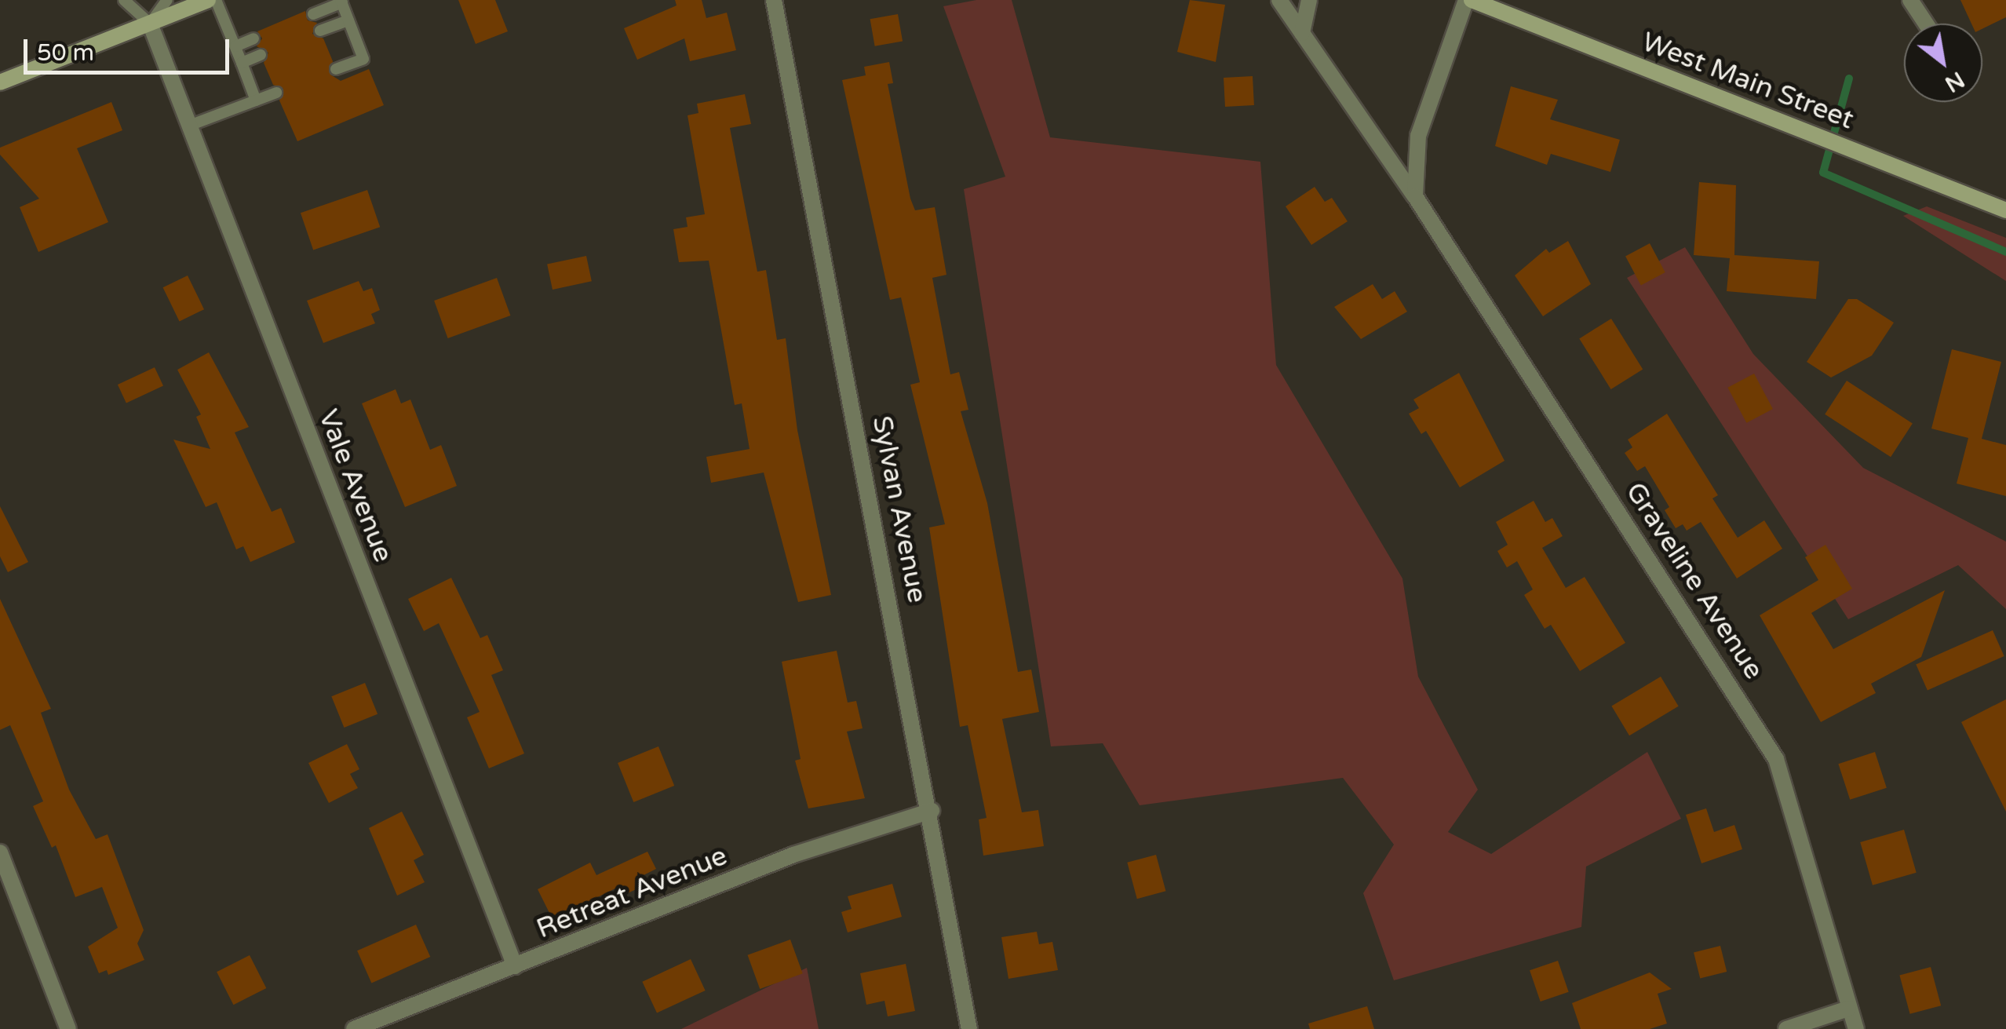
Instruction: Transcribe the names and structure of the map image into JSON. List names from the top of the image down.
{
  "streets": {
    "main road": ["West Main Street"],
    "street": [
      "Vale Avenue",
      "Sylvan Avenue",
      "Graveline Avenue",
      "Retreat Avenue"
    ]
  },
  "crossings": [
    ["Vale Avenue", "Retreat Avenue"],
    ["Sylvan Avenue", "Retreat Avenue"]
  ],
  "scale_bar": "50 m",
  "north": "bottom right"
}
